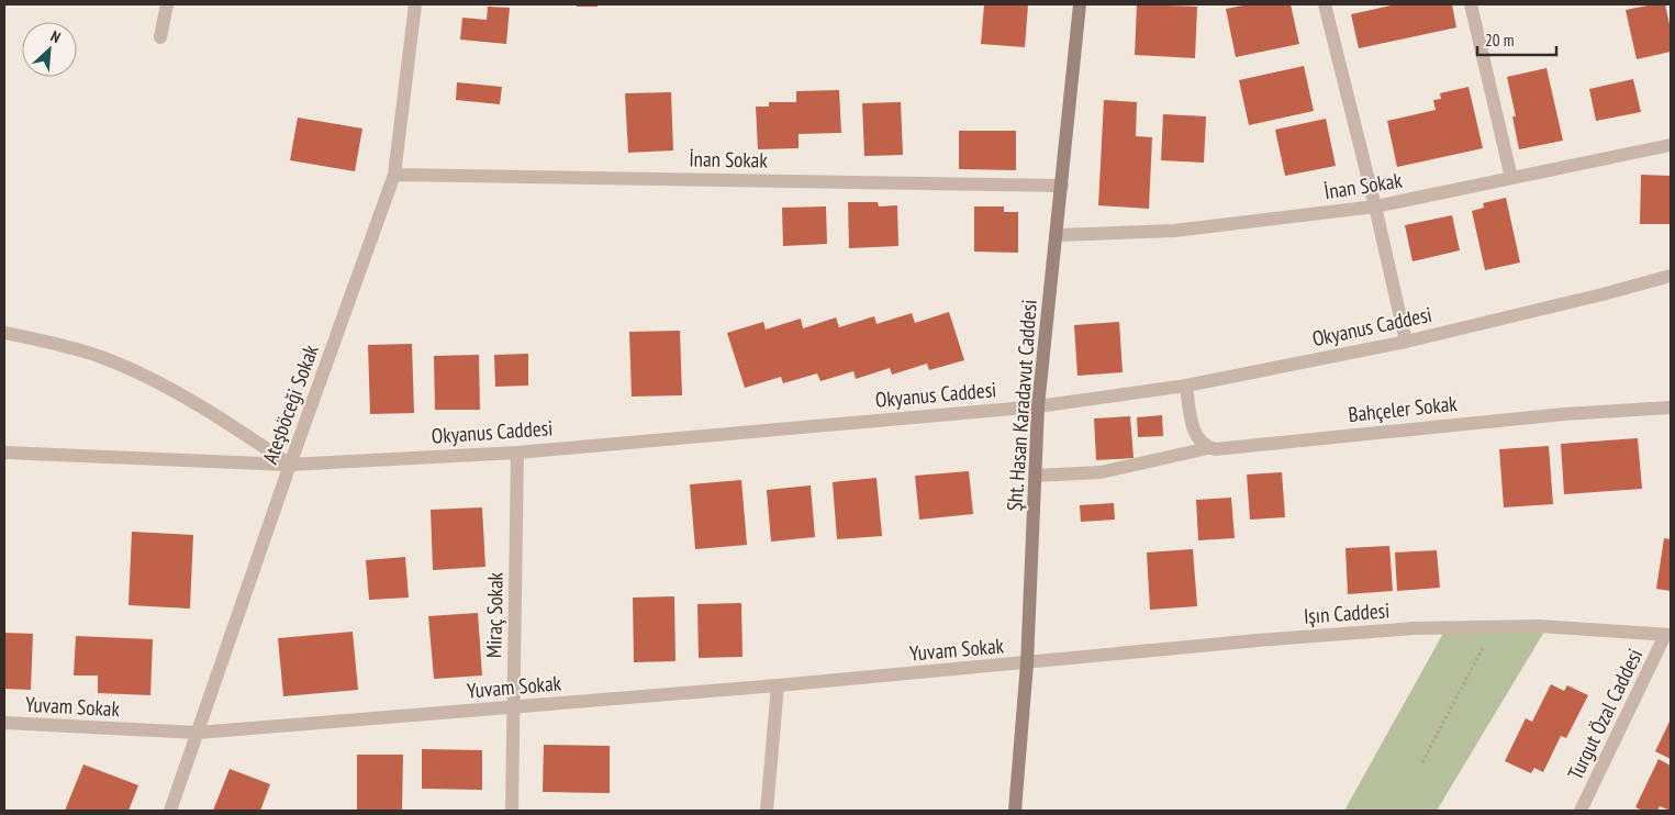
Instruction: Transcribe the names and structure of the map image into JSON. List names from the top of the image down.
{
  "streets": {
    "street": [
      "İnan Sokak",
      "Okyanus Caddesi",
      "Ateşböceği Sokak",
      "Şht. Hasan Karadavut Caddesi",
      "Bahçeler Sokak",
      "Işın Caddesi",
      "Miraç Sokak",
      "Yuvam Sokak",
      "Turgut Özal Caddesi"
    ]
  },
  "crossings": [
    ["İnan Sokak", "Ateşböceği Sokak"],
    ["İnan Sokak", "Şht. Hasan Karadavut Caddesi"],
    ["Okyanus Caddesi", "Ateşböceği Sokak"],
    ["Okyanus Caddesi", "Şht. Hasan Karadavut Caddesi"],
    ["Okyanus Caddesi", "Miraç Sokak"],
    ["Ateşböceği Sokak", "Yuvam Sokak"],
    ["Şht. Hasan Karadavut Caddesi", "Bahçeler Sokak"],
    ["Şht. Hasan Karadavut Caddesi", "Işın Caddesi"],
    ["Şht. Hasan Karadavut Caddesi", "Yuvam Sokak"],
    ["Işın Caddesi", "Yuvam Sokak"],
    ["Işın Caddesi", "Turgut Özal Caddesi"],
    ["Miraç Sokak", "Yuvam Sokak"]
  ],
  "scale_bar": "20 m",
  "north": "top right"
}
